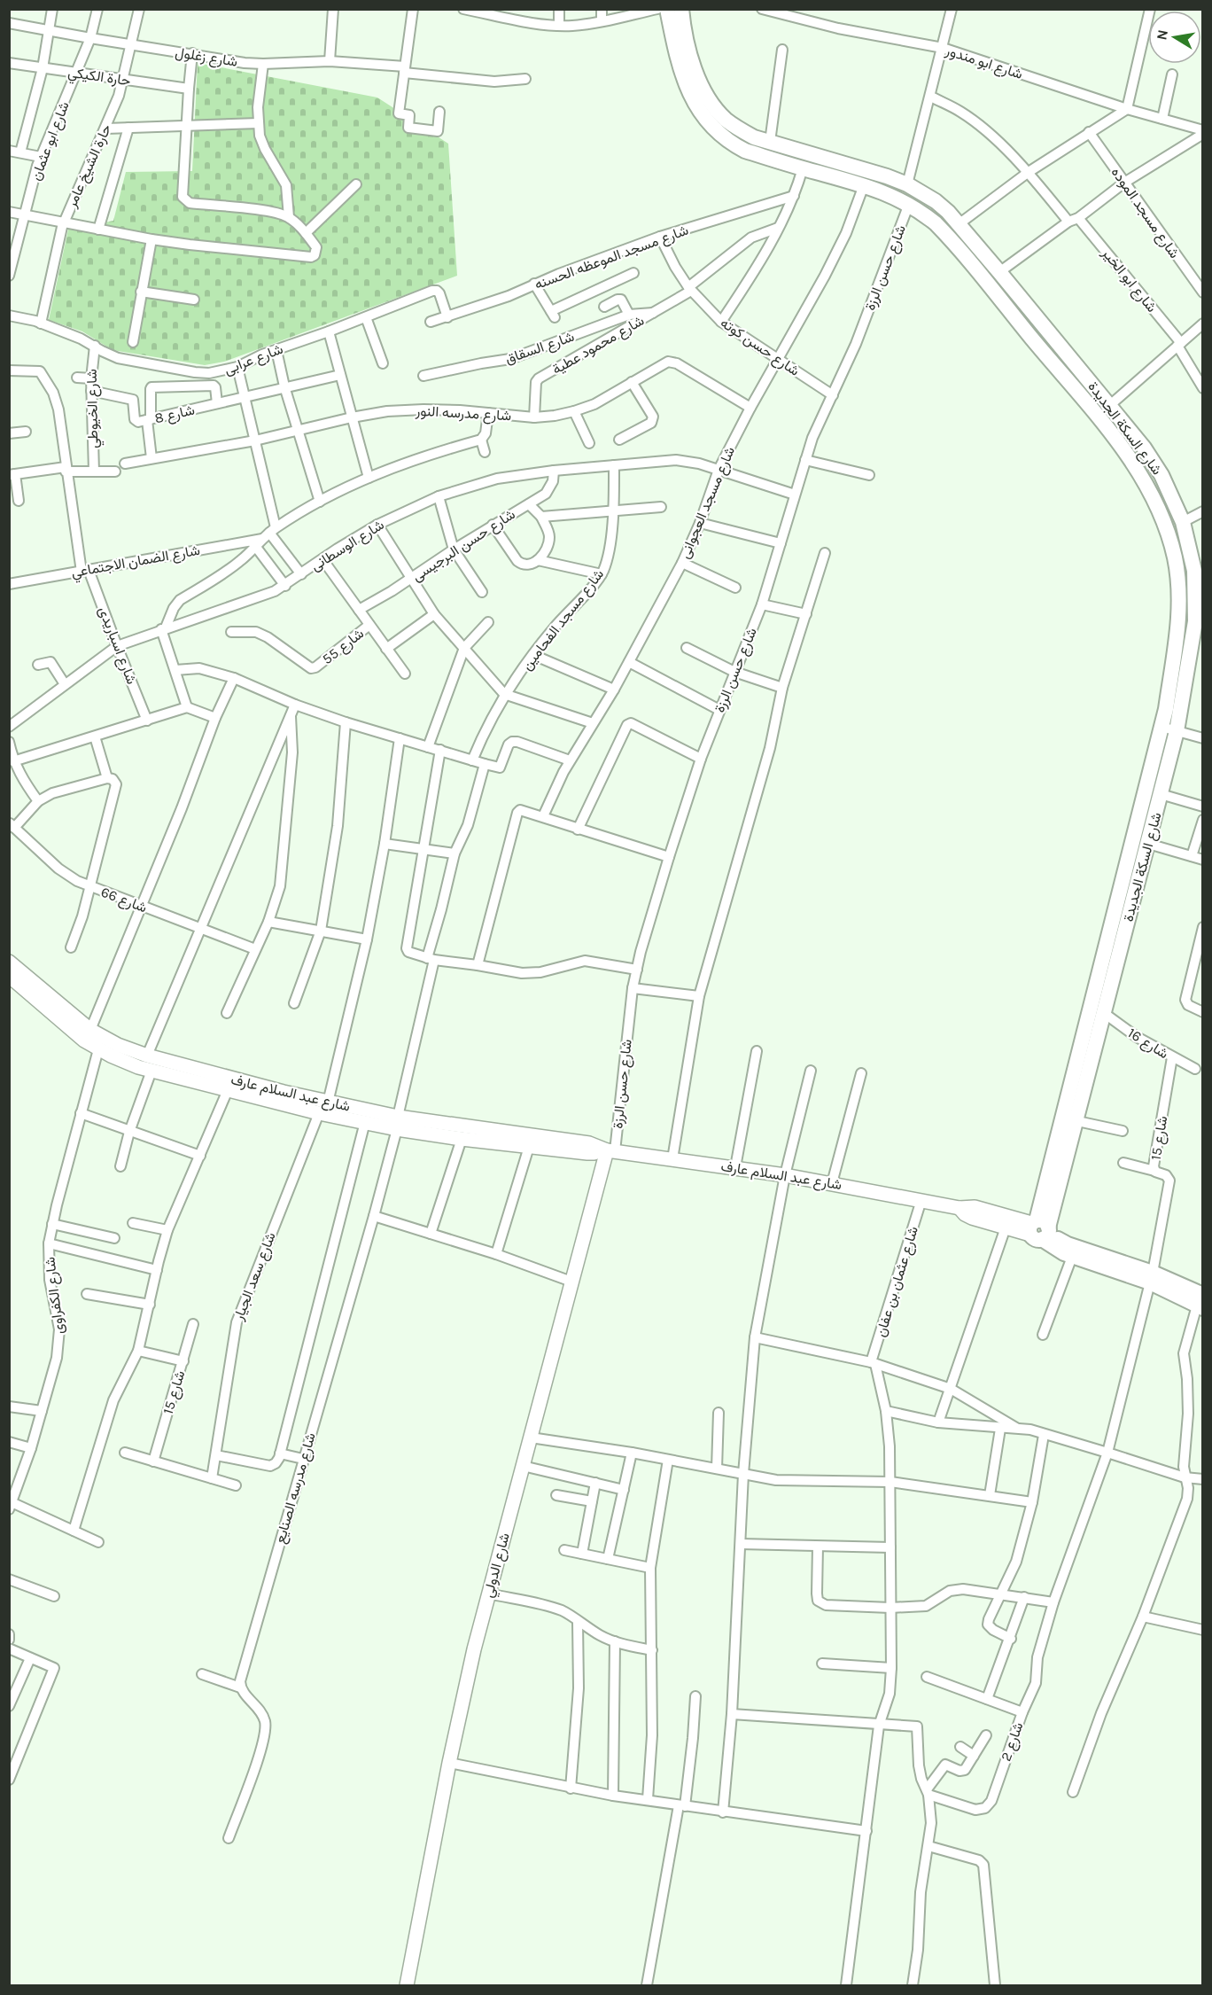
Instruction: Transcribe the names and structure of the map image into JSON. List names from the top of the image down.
{
  "streets": {
    "main road": ["شارع السكة الجديدة", "شارع عبد السلام عارف"],
    "street": [
      "شارع زغلول",
      "شارع ابو مندور",
      "حارة الكيكي",
      "شارع ابو عثمان",
      "حارة الشيخ عامر",
      "شارع مسجد الموده",
      "شارع مسجد الموعظه الحسنه",
      "شارع حسن الرزة",
      "شارع ابو الخير",
      "شارع محمود عطية",
      "شارع حسن كوته",
      "شارع السقاق",
      "شارع عرابى",
      "شارع الخيوطي",
      "شارع مدرسه النور",
      "شارع 8",
      "شارع مسجد العجوانى",
      "شارع الوسطانى",
      "شارع حسن البرجيسى",
      "شارع الضمان الاجتماعي",
      "شارع مسجد الفحامين",
      "شارع اسباريدى",
      "شارع 55",
      "شارع 66",
      "شارع 16",
      "شارع 15",
      "شارع سعد الجيار",
      "شارع عثمان بن عفان",
      "شارع الكفراوى",
      "شارع مدرسه الصنايع",
      "شارع الدولي",
      "شارع 2"
    ]
  },
  "crossings": [
    ["شارع زغلول", "شارع ابو عثمان"],
    ["شارع زغلول", "حارة الشيخ عامر"],
    ["حارة الكيكي", "شارع ابو عثمان"],
    ["حارة الكيكي", "حارة الشيخ عامر"],
    ["حارة الشيخ عامر", "شارع عرابى"],
    ["شارع مسجد الموعظه الحسنه", "شارع حسن كوته"],
    ["شارع مسجد الموعظه الحسنه", "شارع عرابى"],
    ["شارع حسن الرزة", "شارع حسن كوته"],
    ["شارع حسن الرزة", "شارع السكة الجديدة"],
    ["شارع حسن الرزة", "شارع الوسطانى"],
    ["شارع حسن الرزة", "شارع عبد السلام عارف"],
    ["شارع حسن الرزة", "شارع الدولي"],
    ["شارع محمود عطية", "شارع حسن كوته"],
    ["شارع محمود عطية", "شارع السقاق"],
    ["شارع محمود عطية", "شارع مدرسه النور"],
    ["شارع حسن كوته", "شارع مسجد العجوانى"],
    ["شارع عرابى", "شارع الخيوطي"],
    ["شارع الخيوطي", "شارع 8"],
    ["شارع مدرسه النور", "شارع مسجد العجوانى"],
    ["شارع السكة الجديدة", "شارع مسجد العجوانى"],
    ["شارع السكة الجديدة", "شارع 16"],
    ["شارع السكة الجديدة", "شارع عبد السلام عارف"],
    ["شارع مسجد العجوانى", "شارع الوسطانى"],
    ["شارع الوسطانى", "شارع حسن البرجيسى"],
    ["شارع الوسطانى", "شارع مسجد الفحامين"],
    ["شارع الوسطانى", "شارع اسباريدى"],
    ["شارع الضمان الاجتماعي", "شارع اسباريدى"],
    ["شارع 16", "شارع 15"],
    ["شارع عبد السلام عارف", "شارع 15"],
    ["شارع عبد السلام عارف", "شارع سعد الجيار"],
    ["شارع عبد السلام عارف", "شارع عثمان بن عفان"],
    ["شارع عبد السلام عارف", "شارع الكفراوى"],
    ["شارع عبد السلام عارف", "شارع مدرسه الصنايع"],
    ["شارع عبد السلام عارف", "شارع الدولي"]
  ],
  "north": "left"
}
